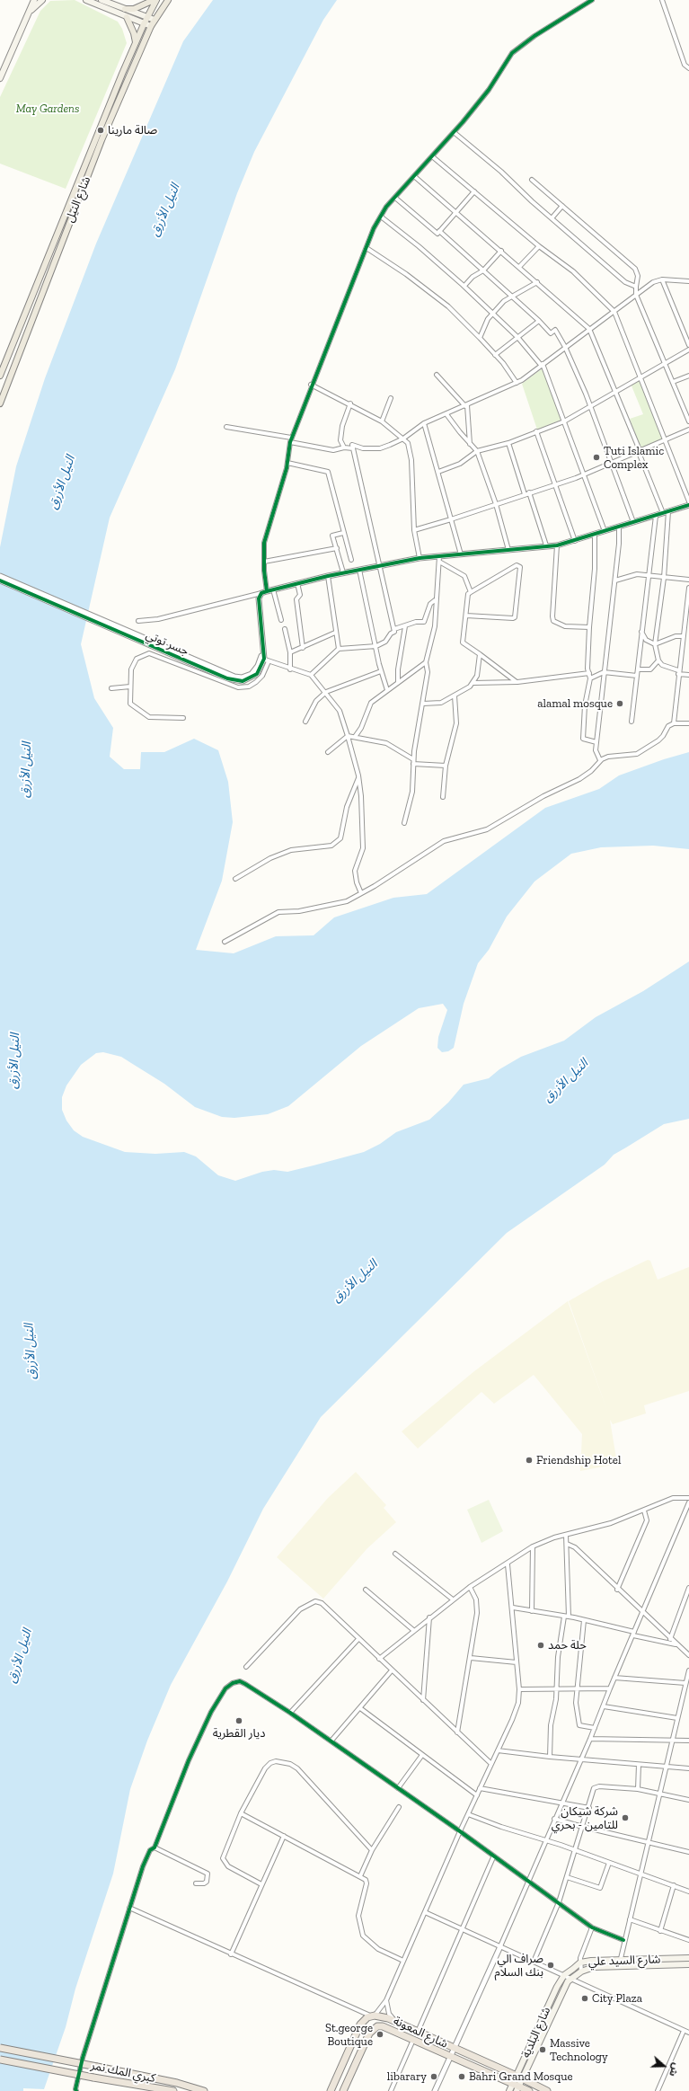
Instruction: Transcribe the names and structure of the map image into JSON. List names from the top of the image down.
{
  "streets": {
    "highway": ["شارع المعونة", "كبري المك نمر"],
    "main road": ["شارع النيل", "شارع السيد علي", "شارع البلدية"],
    "street": ["جسر توتي"]
  },
  "crossings": [
    ["شارع السيد علي", "شارع البلدية"],
    ["شارع المعونة", "شارع البلدية"]
  ],
  "water": ["النيل الأزرق"],
  "parks": ["May Gardens"],
  "places": [
    "صالة مارينا",
    "Tuti Islamic Complex",
    "alamal mosque",
    "Friendship Hotel",
    "حلة حمد",
    "ديار القطرية",
    "شركة شيكان للتامين - بحري",
    "صراف الي بنك السلام",
    "City Plaza",
    "St.george Boutique",
    "Massive Technology",
    "libarary",
    "Bahri Grand Mosque"
  ],
  "north": "right"
}
